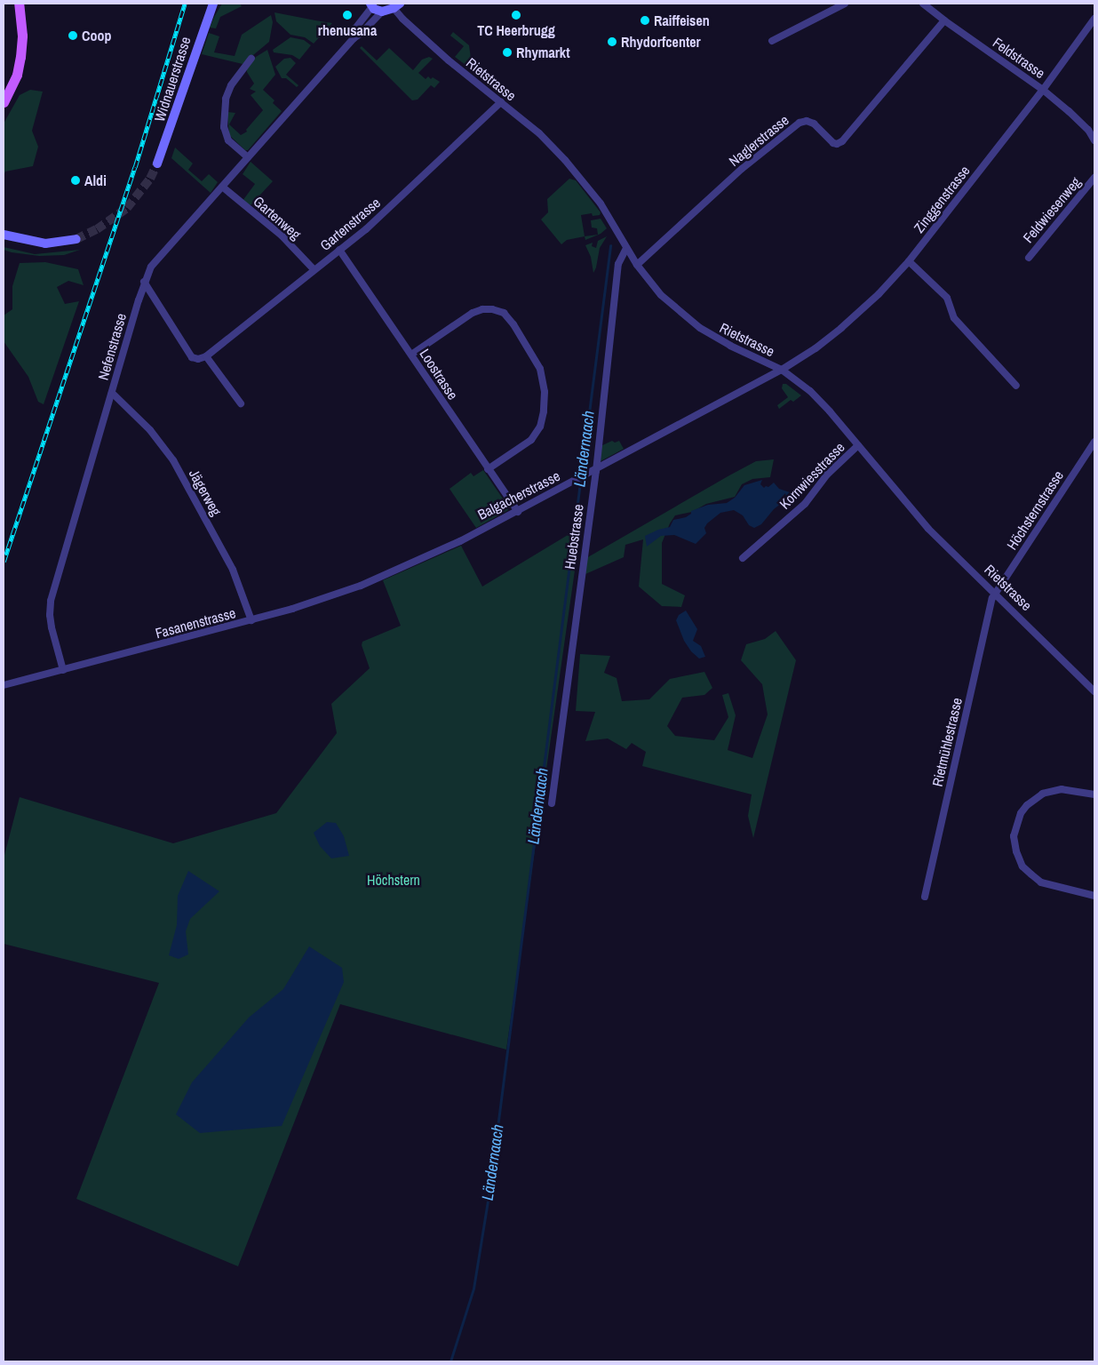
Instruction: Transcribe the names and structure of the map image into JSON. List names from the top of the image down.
{
  "streets": {
    "main road": ["Widnauerstrasse"],
    "street": [
      "Feldstrasse",
      "Rietstrasse",
      "Naglerstrasse",
      "Zinggenstrasse",
      "Feldwiesenweg",
      "Gartenweg",
      "Gartenstrasse",
      "Nefenstrasse",
      "Loostrasse",
      "Kornwiesstrasse",
      "Jägerweg",
      "Balgacherstrasse",
      "Höchsternstrasse",
      "Huebstrasse",
      "Fasanenstrasse",
      "Rietmühlestrasse"
    ]
  },
  "crossings": [
    ["Feldstrasse", "Naglerstrasse"],
    ["Feldstrasse", "Zinggenstrasse"],
    ["Rietstrasse", "Naglerstrasse"],
    ["Rietstrasse", "Zinggenstrasse"],
    ["Rietstrasse", "Gartenstrasse"],
    ["Rietstrasse", "Kornwiesstrasse"],
    ["Rietstrasse", "Balgacherstrasse"],
    ["Rietstrasse", "Höchsternstrasse"],
    ["Rietstrasse", "Huebstrasse"],
    ["Rietstrasse", "Rietmühlestrasse"],
    ["Zinggenstrasse", "Balgacherstrasse"],
    ["Gartenweg", "Gartenstrasse"],
    ["Gartenweg", "Nefenstrasse"],
    ["Gartenstrasse", "Loostrasse"],
    ["Nefenstrasse", "Jägerweg"],
    ["Nefenstrasse", "Fasanenstrasse"],
    ["Loostrasse", "Balgacherstrasse"],
    ["Jägerweg", "Fasanenstrasse"],
    ["Balgacherstrasse", "Huebstrasse"],
    ["Balgacherstrasse", "Fasanenstrasse"],
    ["Höchsternstrasse", "Rietmühlestrasse"]
  ],
  "water": ["Ländernaach"],
  "parks": ["Höchstern"],
  "places": [
    "rhenusana",
    "TC Heerbrugg",
    "Raiffeisen",
    "Coop",
    "Rhydorfcenter",
    "Rhymarkt",
    "Aldi"
  ]
}
